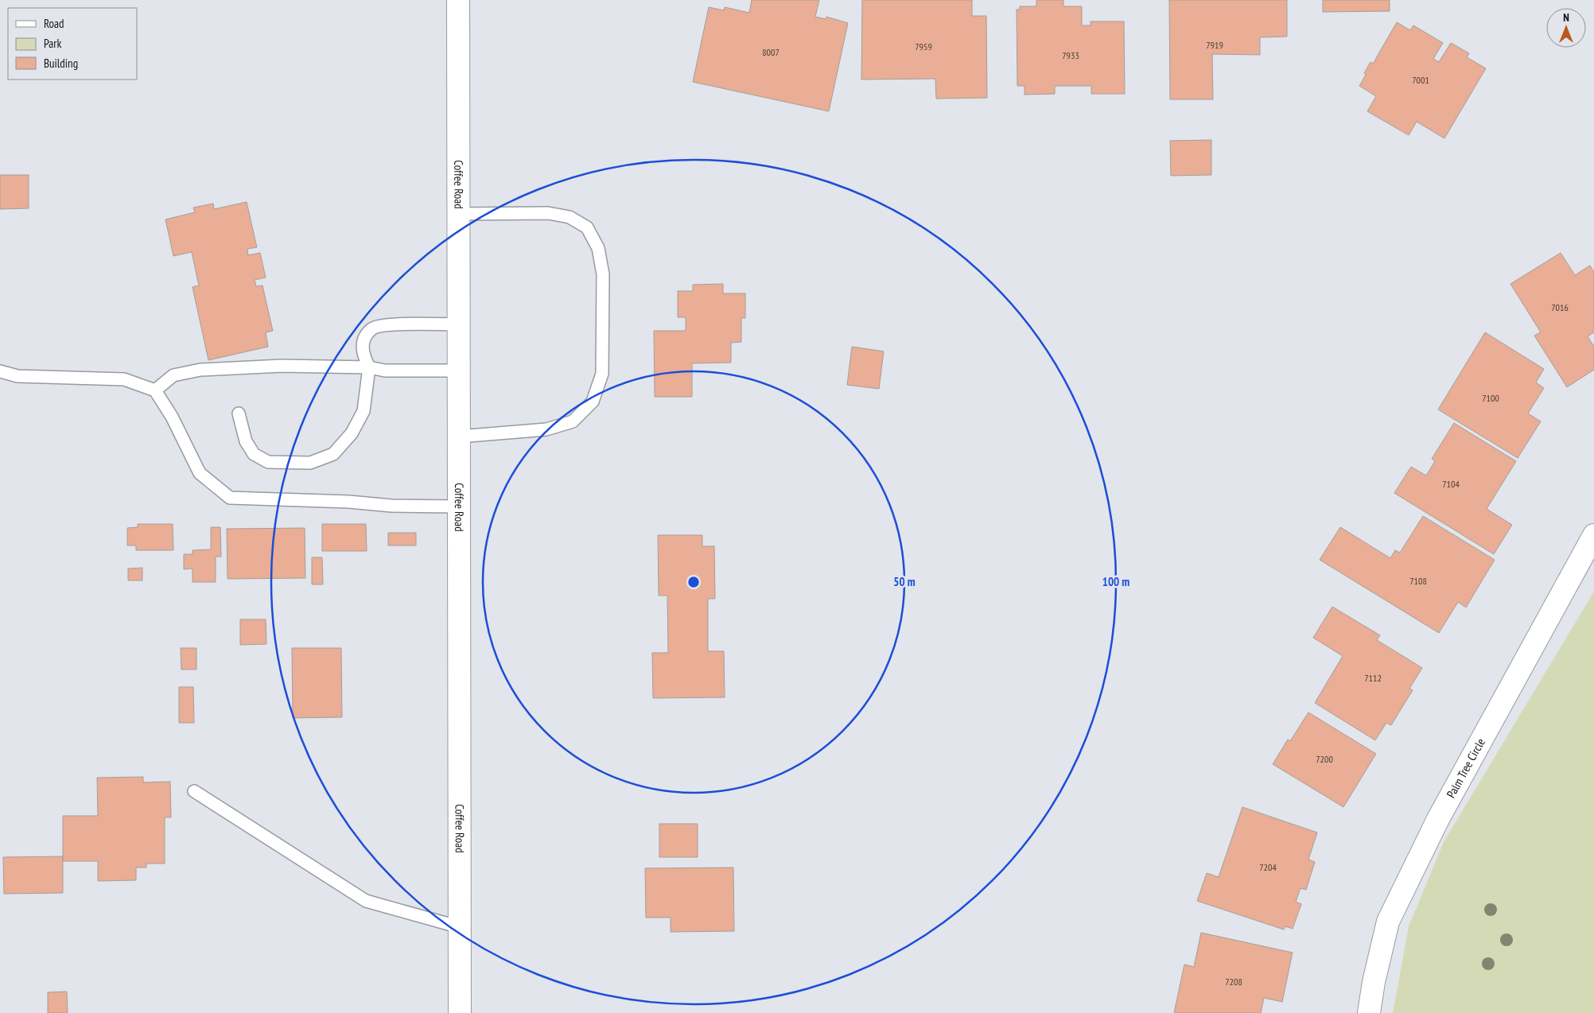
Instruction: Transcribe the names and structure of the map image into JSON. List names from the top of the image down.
{
  "streets": {
    "main road": ["Coffee Road", "Palm Tree Circle"]
  },
  "house_numbers": [
    "7919",
    "7959",
    "8007",
    "7933",
    "7001",
    "7016",
    "7100",
    "7104",
    "7108",
    "7112",
    "7200",
    "7204",
    "7208"
  ],
  "legend": ["Road", "Park", "Building"],
  "north": "top",
  "rings": ["50 m", "100 m"]
}
